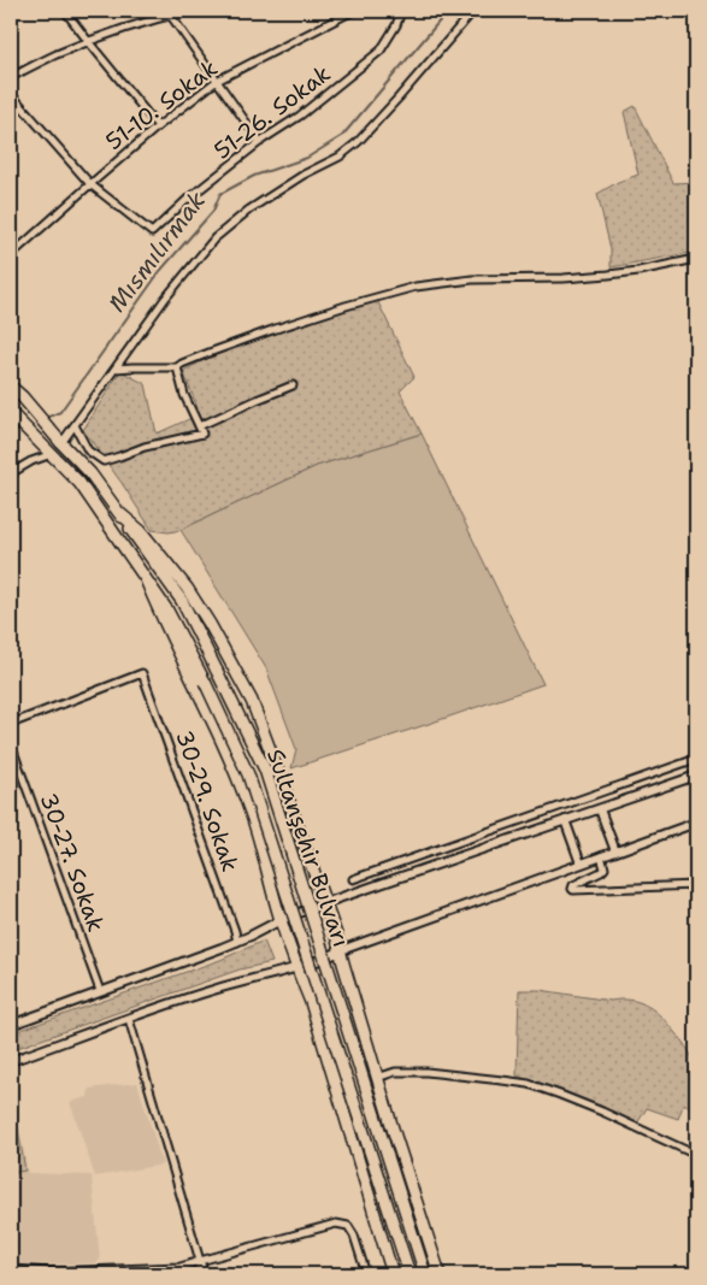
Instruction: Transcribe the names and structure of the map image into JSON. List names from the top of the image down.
{
  "streets": {
    "highway": ["Sultanşehir Bulvarı"],
    "street": [
      "51-10. Sokak",
      "51-26. Sokak",
      "30-29. Sokak",
      "30-27. Sokak"
    ]
  },
  "crossings": [
    ["51-10. Sokak", "51-26. Sokak"]
  ],
  "water": ["Mısmılırmak"]
}
